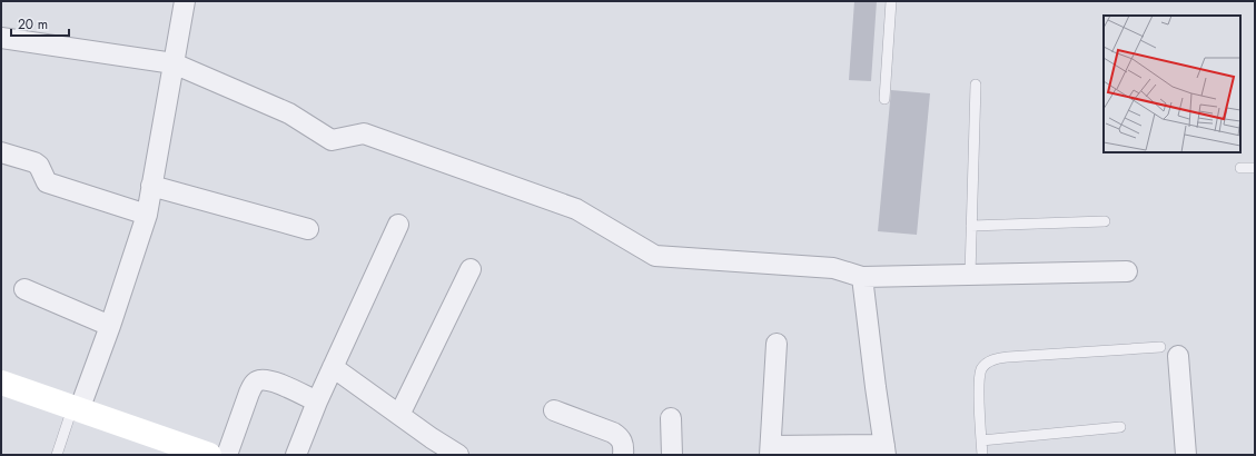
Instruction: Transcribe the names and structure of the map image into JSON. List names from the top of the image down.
{
  "scale_bar": "20 m"
}
